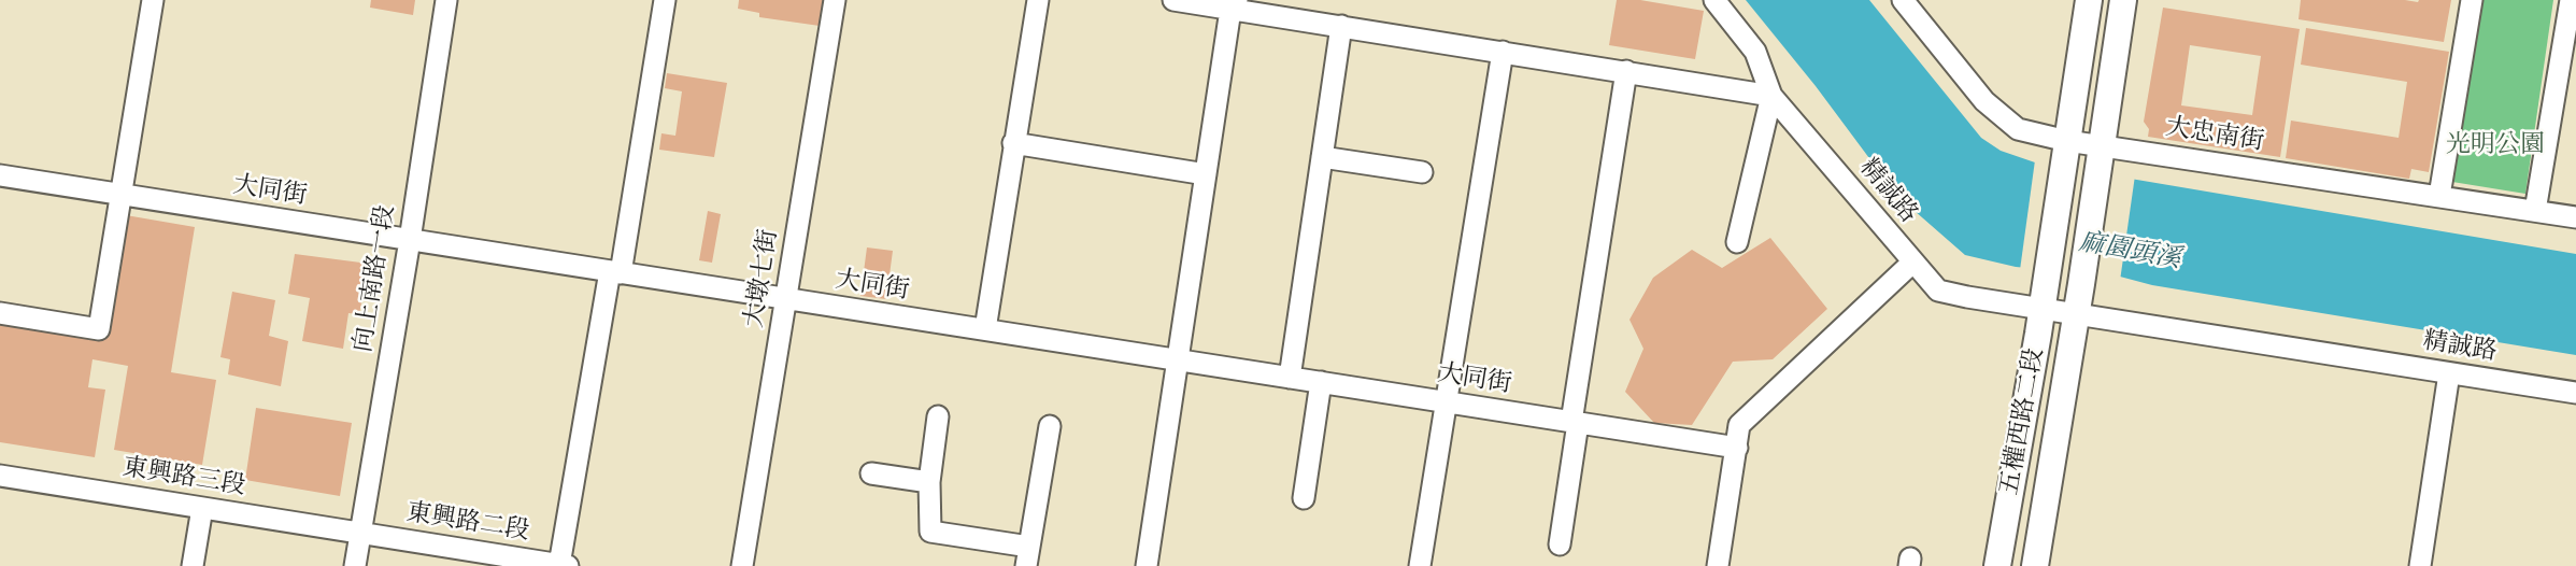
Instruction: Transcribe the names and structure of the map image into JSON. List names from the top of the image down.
{
  "streets": {
    "main road": ["五權西路二段"],
    "street": [
      "大忠南街",
      "大同街",
      "精誠路",
      "向上南路一段",
      "大墩七街",
      "東興路三段",
      "東興路二段"
    ]
  },
  "crossings": [
    ["大忠南街", "五權西路二段"],
    ["大同街", "向上南路一段"],
    ["大同街", "大墩七街"],
    ["精誠路", "五權西路二段"],
    ["向上南路一段", "東興路三段"],
    ["向上南路一段", "東興路二段"],
    ["東興路三段", "東興路二段"]
  ],
  "water": ["麻園頭溪"],
  "parks": ["光明公園"]
}
